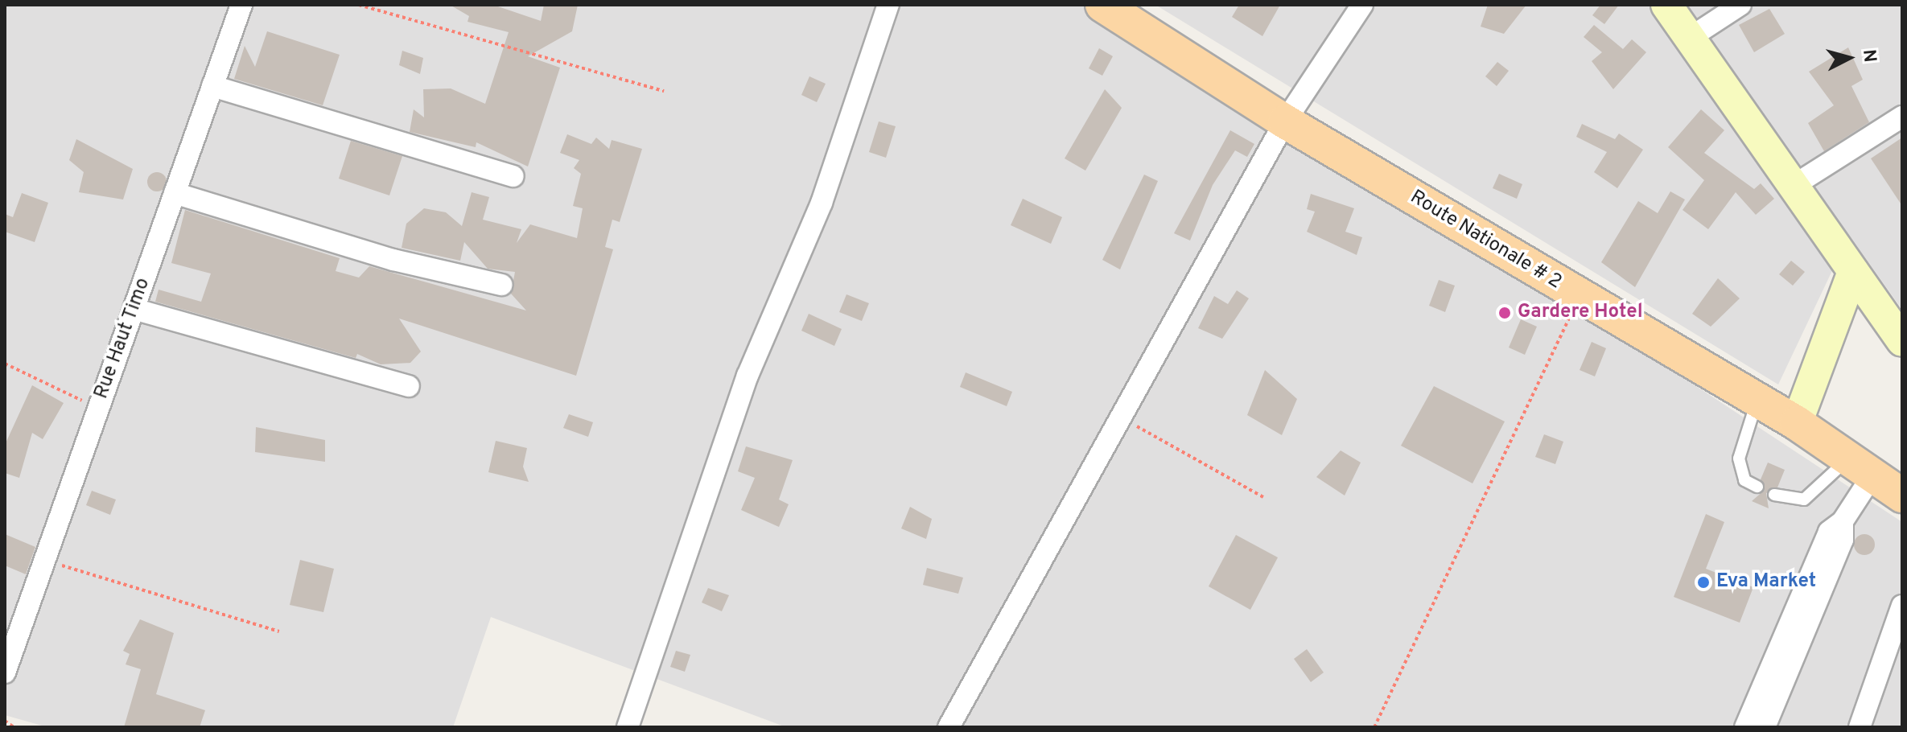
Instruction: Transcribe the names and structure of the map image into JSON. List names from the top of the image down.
{
  "streets": {
    "main road": ["Route Nationale # 2"],
    "street": ["Rue Haut Timo"]
  },
  "places": ["Gardere Hotel", "Eva Market"],
  "north": "right"
}
